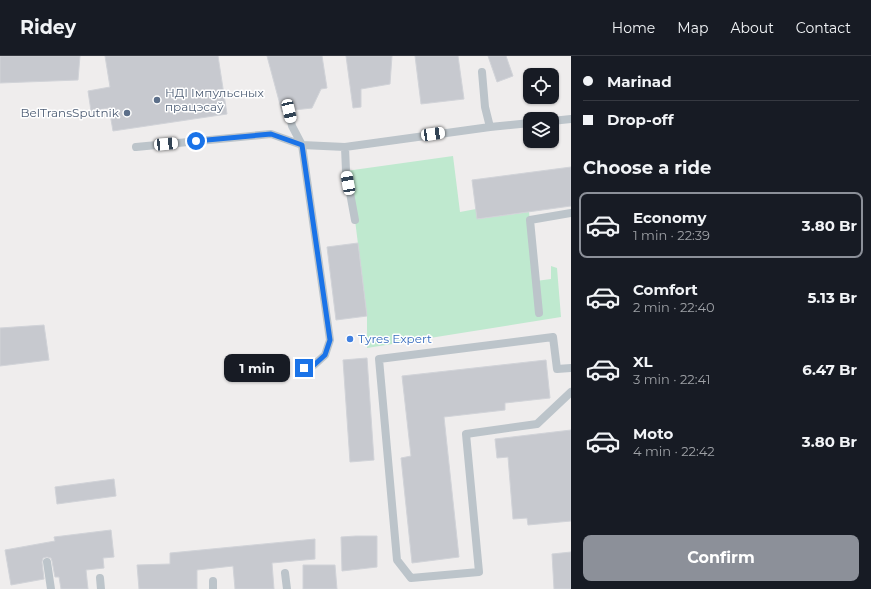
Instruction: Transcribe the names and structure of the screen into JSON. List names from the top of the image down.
{
  "places": ["НДІ Імпульсных працэсаў", "BelTransSputnik", "Tyres Expert"],
  "page": {
    "header": "Ridey",
    "nav": [
      "Home",
      "Map",
      "About",
      "Contact"
    ],
    "banner": ["Marinad", "Drop-off"],
    "heading": "Choose a ride",
    "list": [
      {
        "name": "Economy",
        "note": "1 min · 22:39",
        "value": "3.80 Br"
      },
      {
        "name": "Comfort",
        "note": "2 min · 22:40",
        "value": "5.13 Br"
      },
      {
        "name": "XL",
        "note": "3 min · 22:41",
        "value": "6.47 Br"
      },
      {
        "name": "Moto",
        "note": "4 min · 22:42",
        "value": "3.80 Br"
      }
    ],
    "bubble": "1 min",
    "buttons": "Confirm"
  }
}
